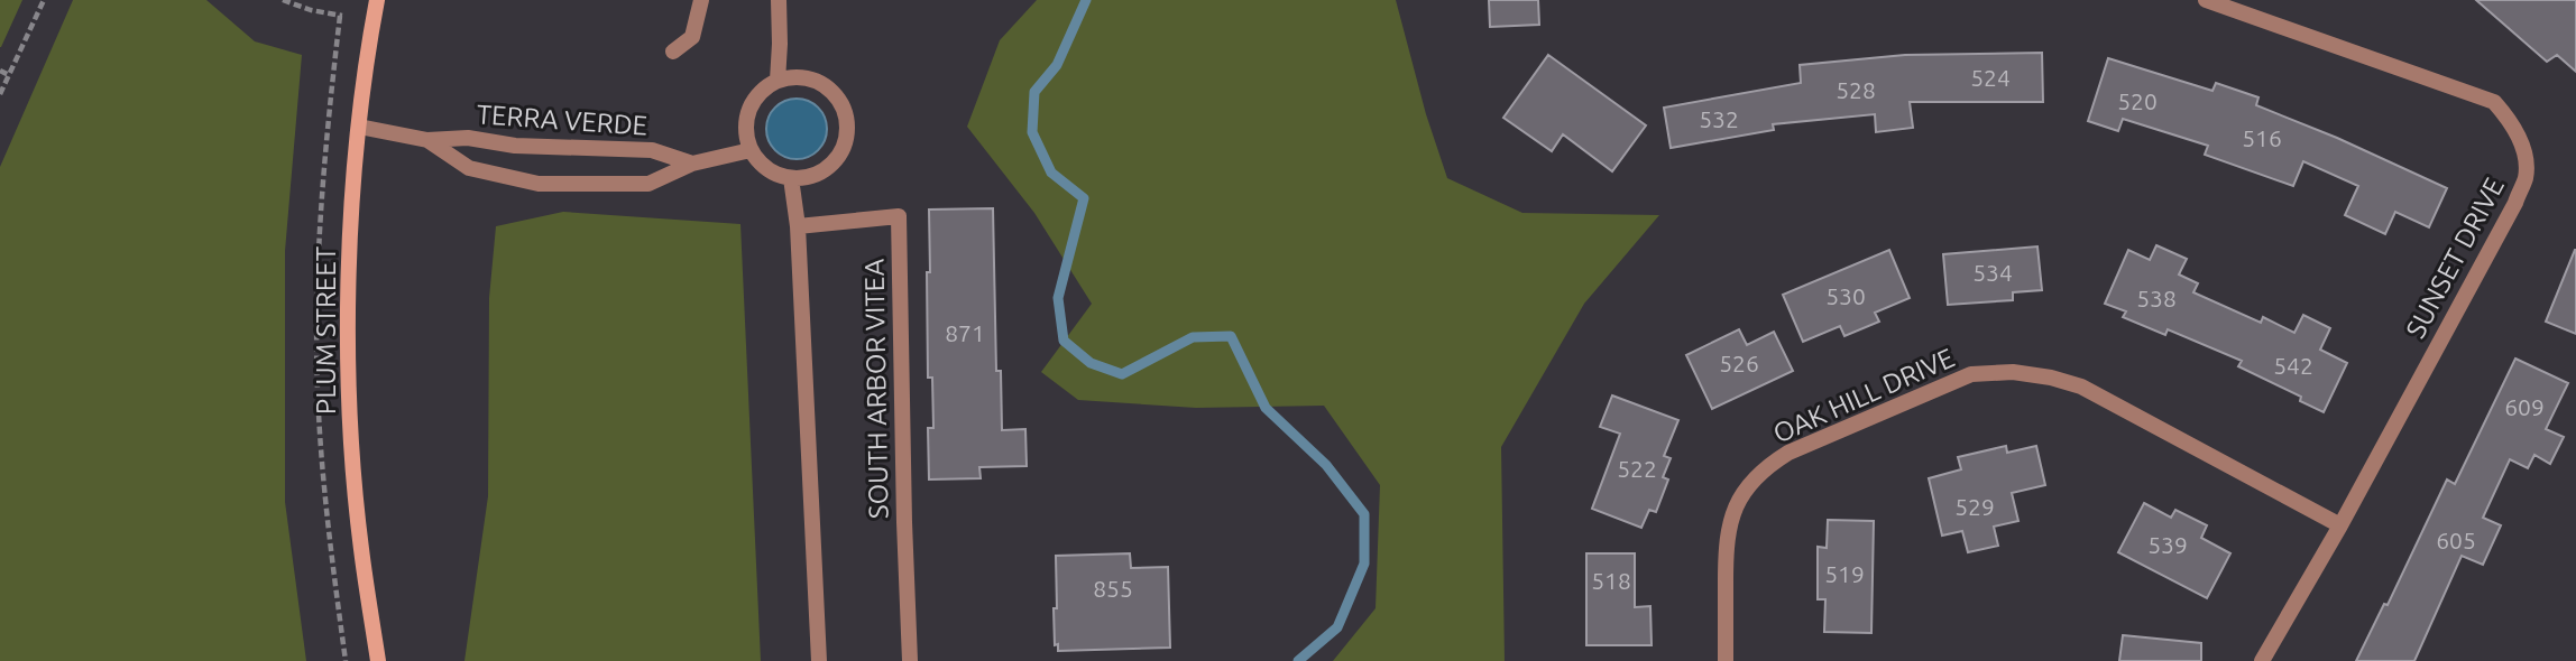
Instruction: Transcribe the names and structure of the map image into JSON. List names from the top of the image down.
{
  "streets": {
    "main road": ["PLUM STREET"],
    "street": [
      "TERRA VERDE",
      "SUNSET DRIVE",
      "SOUTH ARBOR VITEA",
      "OAK HILL DRIVE"
    ]
  },
  "crossings": [
    ["TERRA VERDE", "PLUM STREET"],
    ["SUNSET DRIVE", "OAK HILL DRIVE"]
  ],
  "house_numbers": [
    "524",
    "528",
    "520",
    "532",
    "516",
    "534",
    "530",
    "538",
    "871",
    "526",
    "542",
    "609",
    "522",
    "529",
    "605",
    "539",
    "519",
    "518",
    "855"
  ]
}
